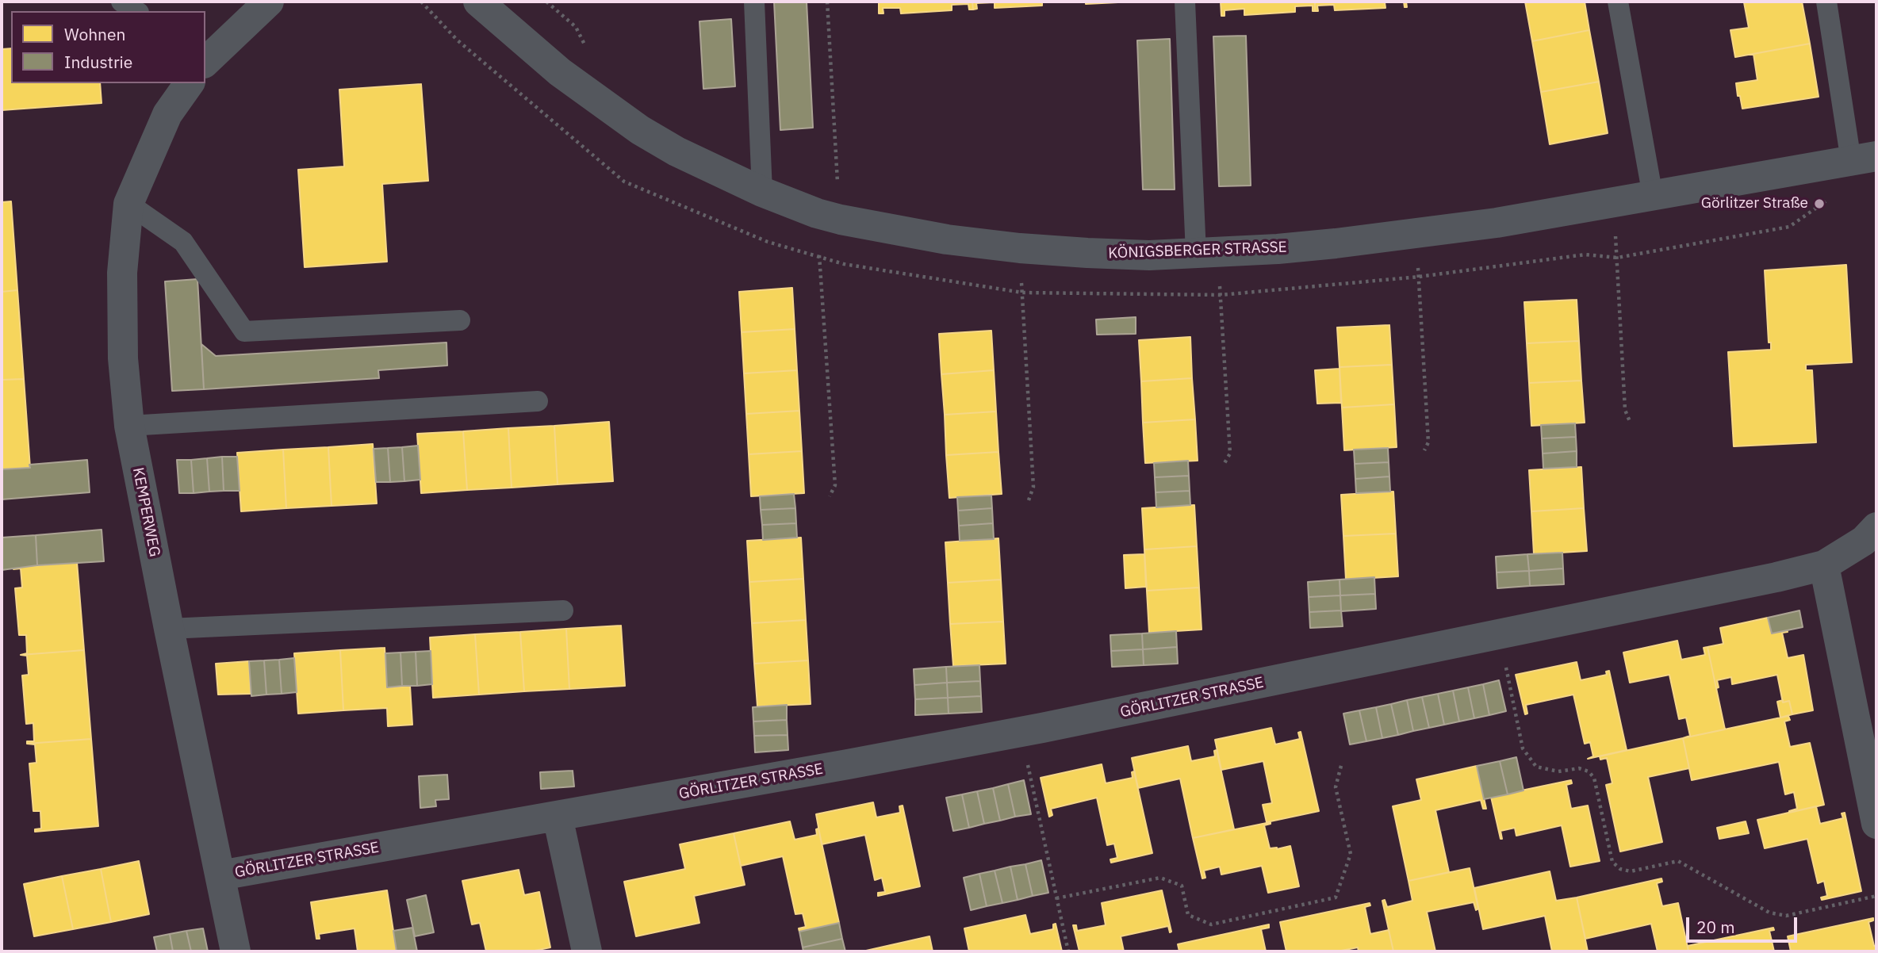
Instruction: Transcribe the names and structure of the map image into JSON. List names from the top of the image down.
{
  "streets": {
    "street": ["KÖNIGSBERGER STRASSE", "KEMPERWEG", "GÖRLITZER STRASSE"]
  },
  "crossings": [
    ["KEMPERWEG", "GÖRLITZER STRASSE"]
  ],
  "places": ["Görlitzer Straße"],
  "legend": ["Wohnen", "Industrie"],
  "scale_bar": "20 m"
}
